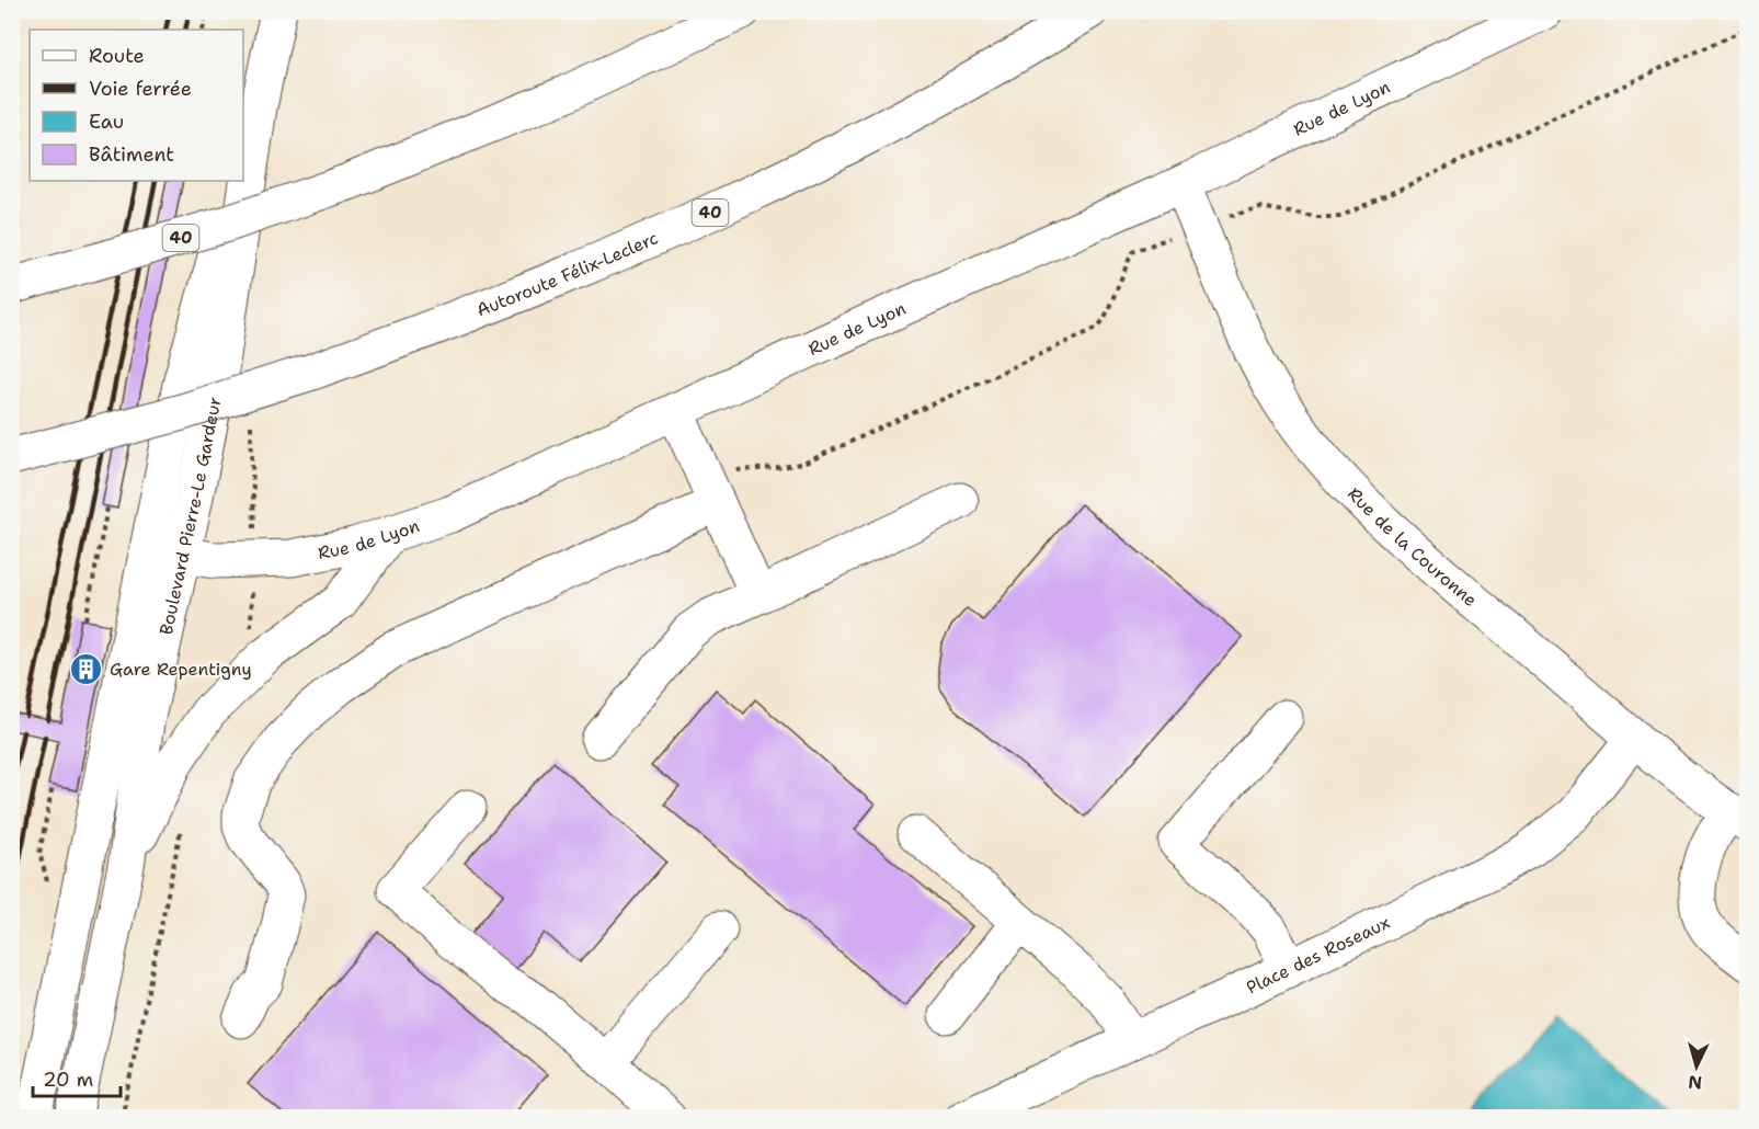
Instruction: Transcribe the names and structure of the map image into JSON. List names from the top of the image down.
{
  "streets": {
    "main road": [
      "Rue de Lyon",
      "40",
      "Autoroute Félix-Leclerc",
      "Boulevard Pierre-Le Gardeur",
      "Rue de la Couronne",
      "Place des Roseaux"
    ]
  },
  "crossings": [
    ["Rue de Lyon", "Boulevard Pierre-Le Gardeur"],
    ["Rue de Lyon", "Rue de la Couronne"],
    ["Rue de la Couronne", "Place des Roseaux"]
  ],
  "places": {
    "building": ["Gare Repentigny"]
  },
  "legend": [
    "Route",
    "Voie ferrée",
    "Eau",
    "Bâtiment"
  ],
  "scale_bar": "20 m",
  "north": "bottom"
}
